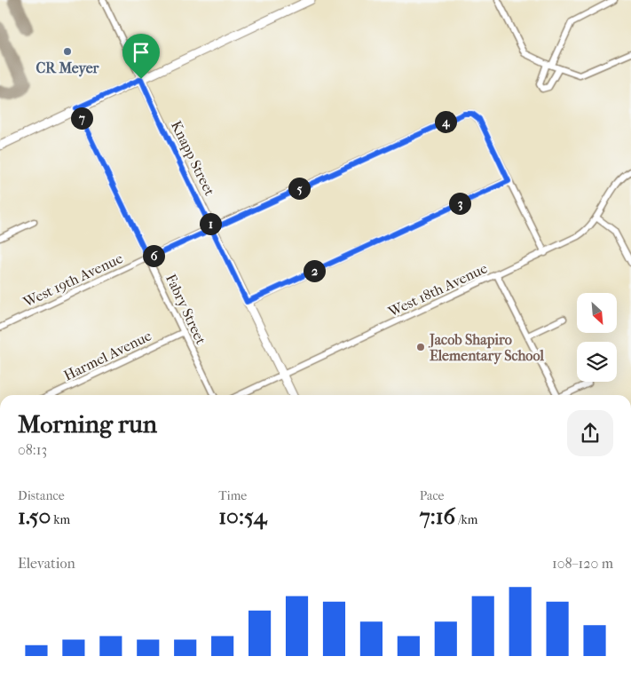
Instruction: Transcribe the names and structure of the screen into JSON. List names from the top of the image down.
{
  "streets": {
    "street": [
      "Knapp Street",
      "West 19th Avenue",
      "West 18th Avenue",
      "Fabry Street",
      "Harmel Avenue"
    ]
  },
  "crossings": [
    ["Knapp Street", "West 19th Avenue"],
    ["Knapp Street", "West 18th Avenue"],
    ["West 19th Avenue", "Fabry Street"],
    ["Fabry Street", "Harmel Avenue"]
  ],
  "places": ["CR Meyer", "Jacob Shapiro Elementary School"],
  "north": "bottom right",
  "page": {
    "pins": [
      "7",
      "4",
      "5",
      "3",
      "1",
      "6",
      "2"
    ],
    "heading": ["Morning run", "08:13"],
    "stats": [
      ["Distance", "1.50 km"],
      ["Time", "10:54"],
      ["Pace", "7:16 /km"]
    ],
    "chart": ["Elevation", "108–120 m"]
  }
}
